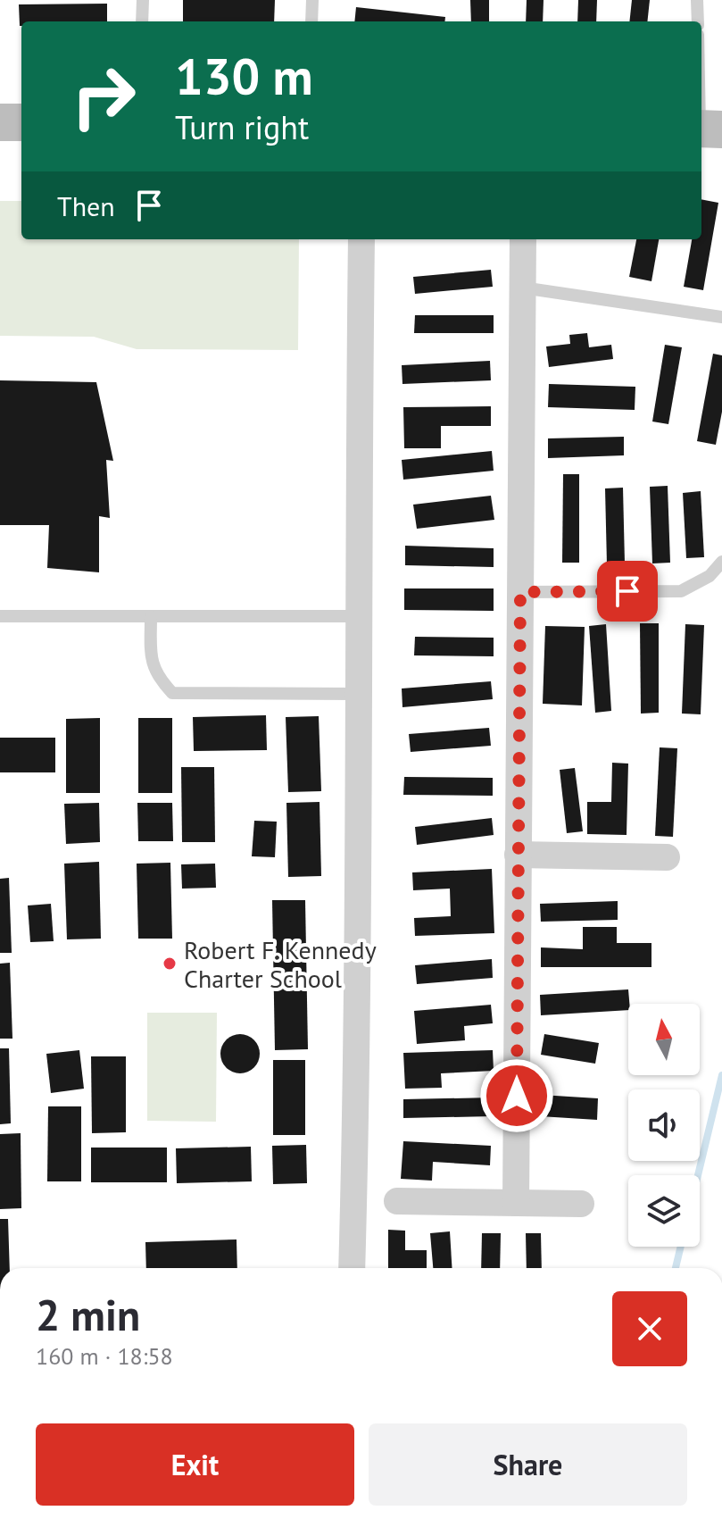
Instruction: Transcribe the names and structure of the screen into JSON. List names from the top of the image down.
{
  "places": ["Robert F. Kennedy Charter School"],
  "north": "top",
  "page": {
    "turn": ["130 m", "Turn right"],
    "then": "Then",
    "heading": ["2 min", "160 m · 18:58"],
    "buttons": ["Exit", "Share"]
  }
}
